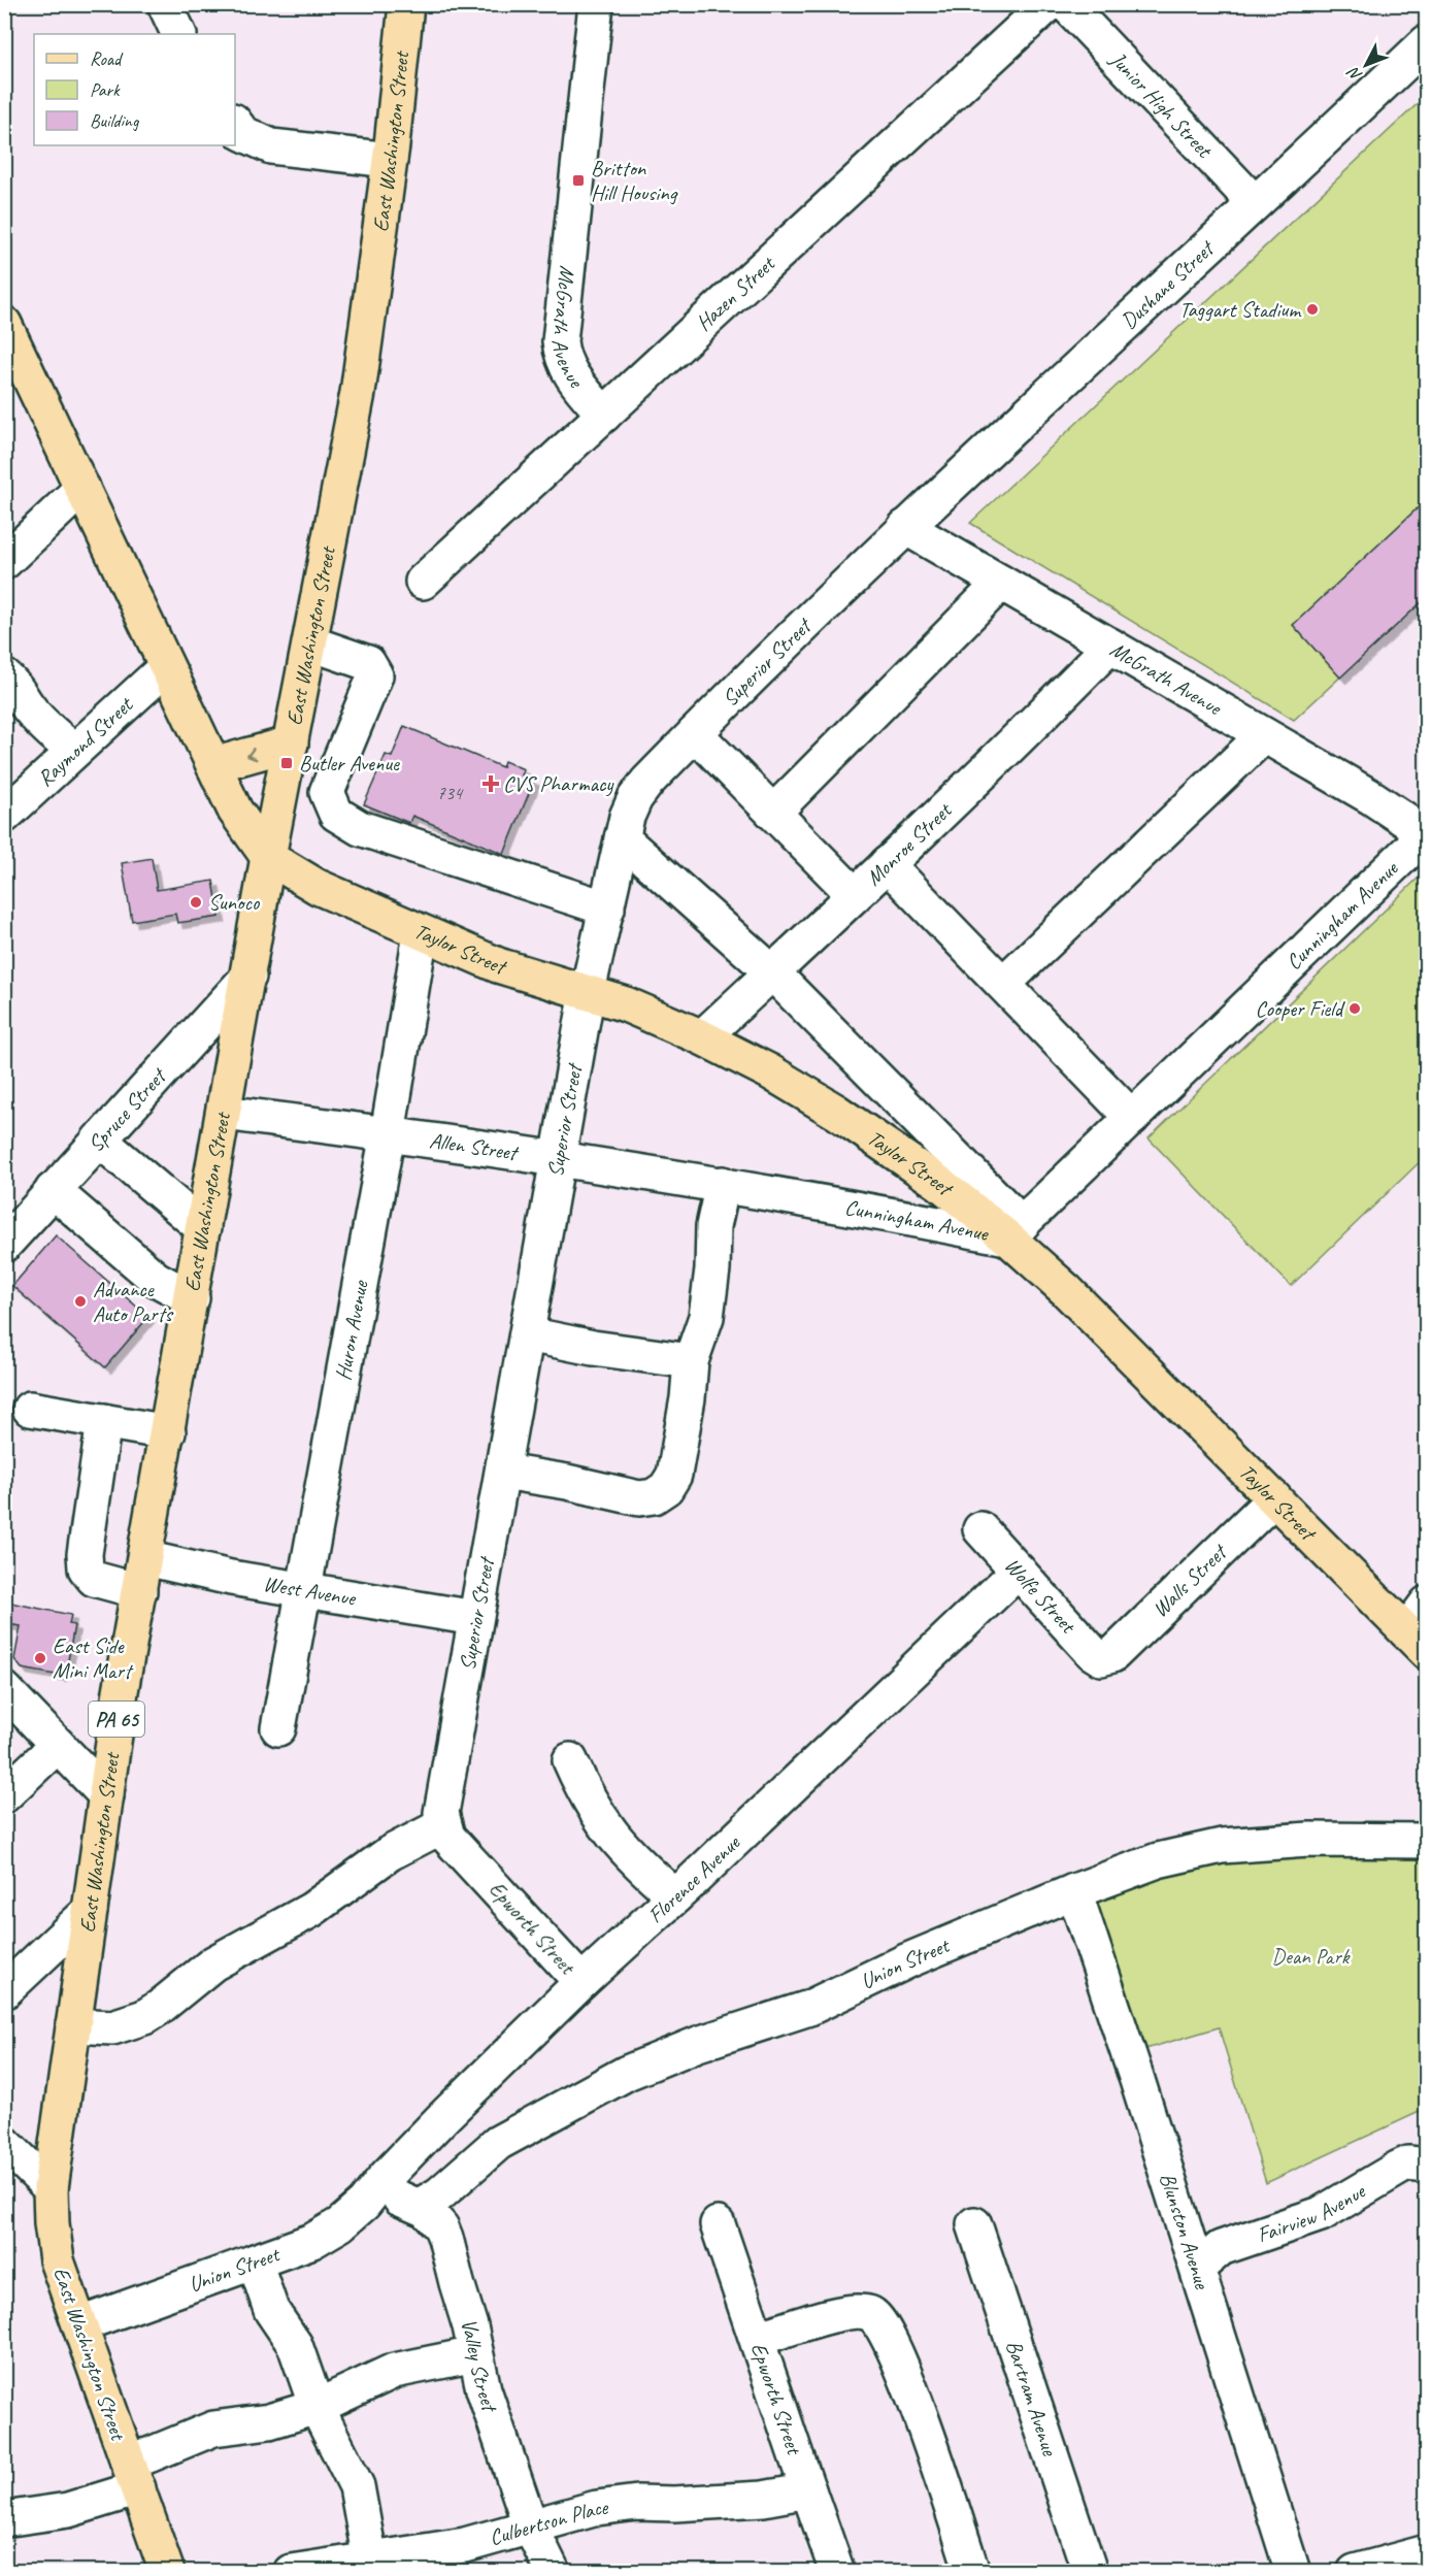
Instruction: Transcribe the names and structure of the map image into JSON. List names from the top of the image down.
{
  "streets": {
    "main road": ["East Washington Street", "Taylor Street", "PA 65"],
    "street": [
      "Junior High Street",
      "Dushane Street",
      "Hazen Street",
      "McGrath Avenue",
      "Superior Street",
      "Raymond Street",
      "Monroe Street",
      "Cunningham Avenue",
      "Spruce Street",
      "Allen Street",
      "Huron Avenue",
      "Walls Street",
      "West Avenue",
      "Wolfe Street",
      "Florence Avenue",
      "Epworth Street",
      "Union Street",
      "Fairview Avenue",
      "Blunston Avenue",
      "Valley Street",
      "Bartram Avenue",
      "Culbertson Place"
    ]
  },
  "crossings": [
    ["Junior High Street", "Dushane Street"],
    ["East Washington Street", "Taylor Street"],
    ["East Washington Street", "Spruce Street"],
    ["East Washington Street", "Allen Street"],
    ["East Washington Street", "West Avenue"],
    ["East Washington Street", "Union Street"],
    ["Dushane Street", "McGrath Avenue"],
    ["Dushane Street", "Superior Street"],
    ["Hazen Street", "McGrath Avenue"],
    ["McGrath Avenue", "Superior Street"],
    ["McGrath Avenue", "Monroe Street"],
    ["McGrath Avenue", "Cunningham Avenue"],
    ["Superior Street", "Taylor Street"],
    ["Superior Street", "Allen Street"],
    ["Superior Street", "West Avenue"],
    ["Superior Street", "Epworth Street"],
    ["Monroe Street", "Taylor Street"],
    ["Cunningham Avenue", "Taylor Street"],
    ["Cunningham Avenue", "Allen Street"],
    ["Taylor Street", "Huron Avenue"],
    ["Taylor Street", "Walls Street"],
    ["Allen Street", "Huron Avenue"],
    ["Huron Avenue", "West Avenue"],
    ["Walls Street", "Wolfe Street"],
    ["Wolfe Street", "Florence Avenue"],
    ["Florence Avenue", "Epworth Street"],
    ["Florence Avenue", "Union Street"],
    ["Florence Avenue", "Valley Street"],
    ["Epworth Street", "Culbertson Place"],
    ["Union Street", "Blunston Avenue"],
    ["Union Street", "Valley Street"],
    ["Fairview Avenue", "Blunston Avenue"],
    ["Valley Street", "Culbertson Place"]
  ],
  "parks": ["Dean Park"],
  "places": {
    "transit": ["Britton Hill Housing", "Butler Avenue"],
    "other": [
      "Taggart Stadium",
      "Sunoco",
      "Cooper Field",
      "Advance Auto Parts",
      "East Side Mini Mart"
    ],
    "health": ["CVS Pharmacy"]
  },
  "house_numbers": ["734"],
  "legend": ["Road", "Park", "Building"],
  "north": "bottom left"
}
